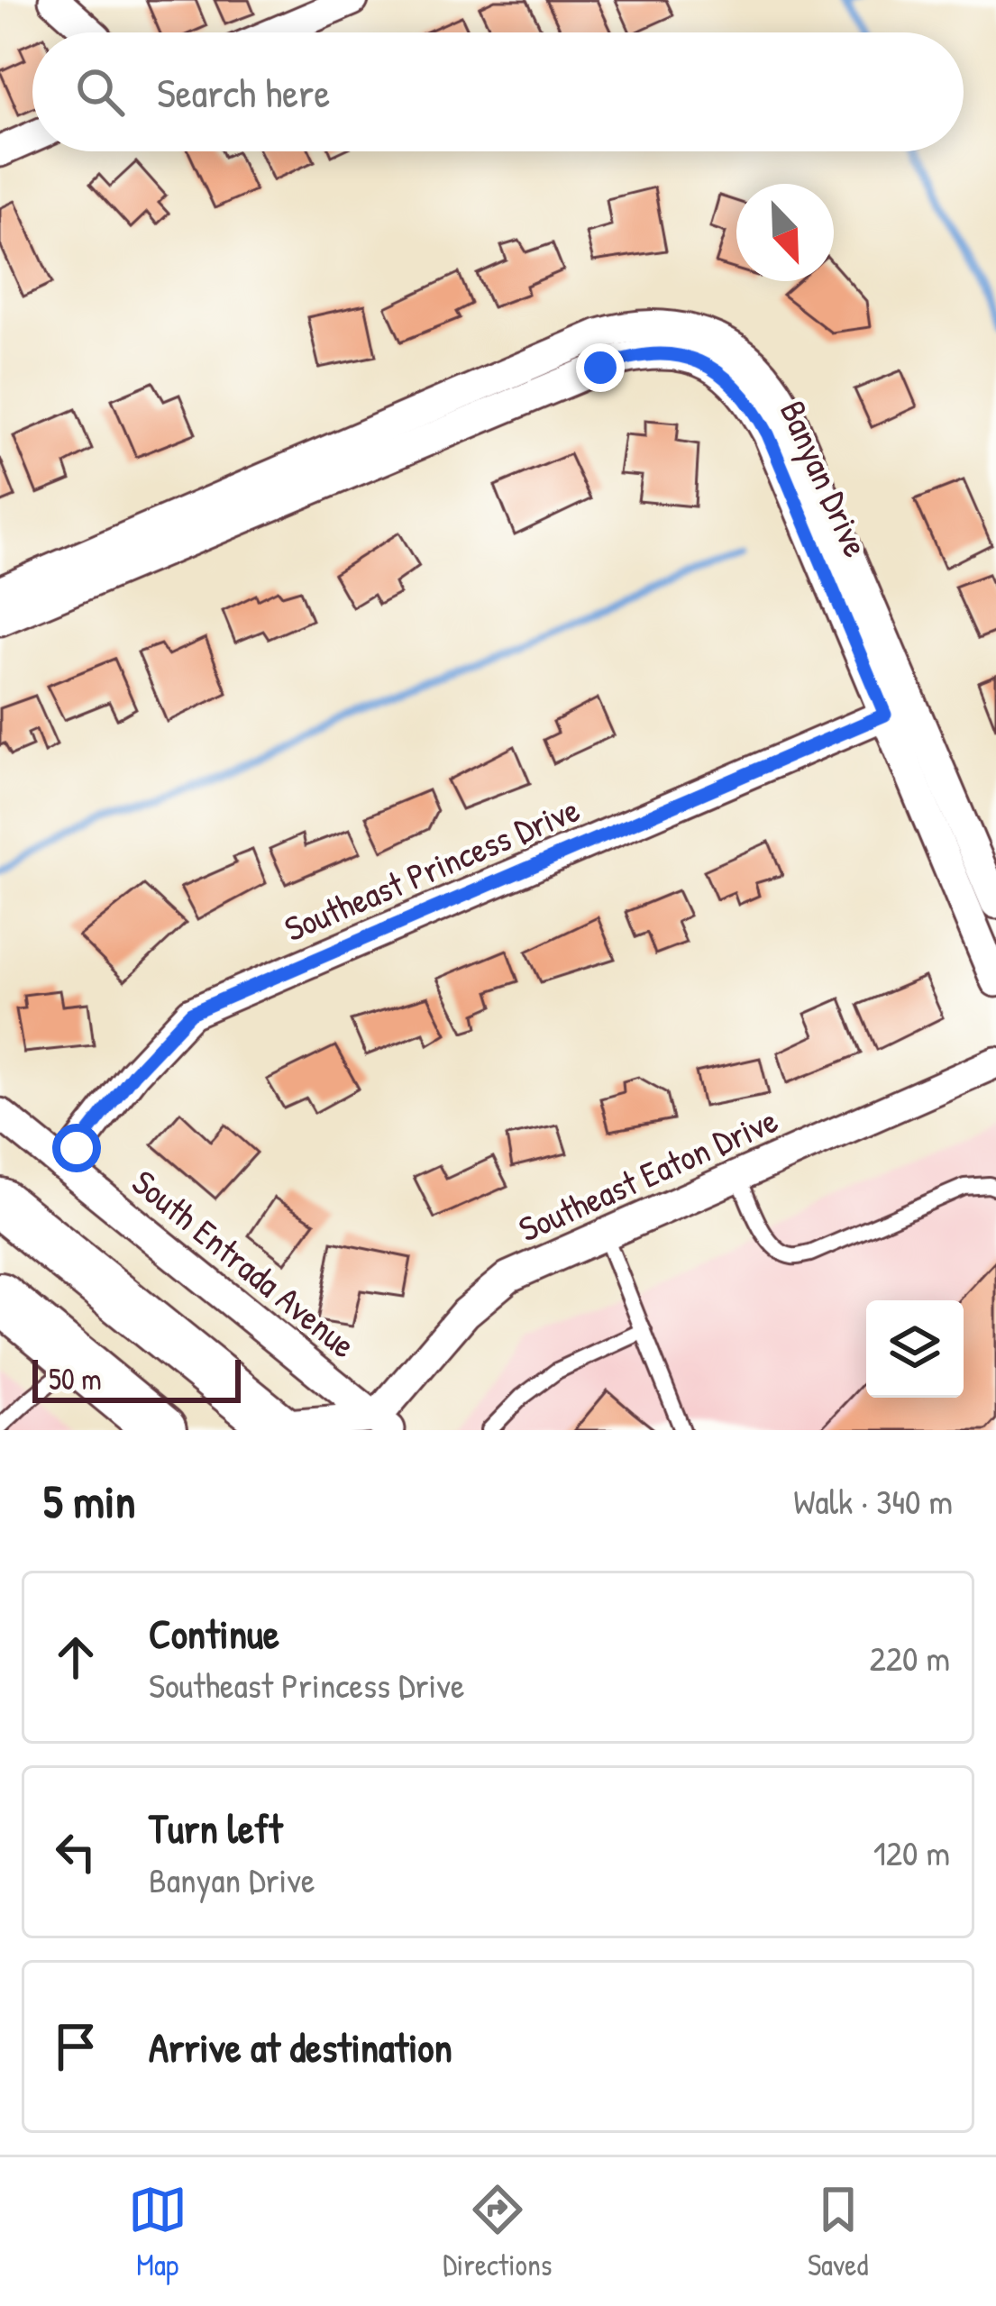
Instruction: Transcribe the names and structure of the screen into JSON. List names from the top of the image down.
{
  "streets": {
    "street": [
      "Banyan Drive",
      "Southeast Princess Drive",
      "Southeast Eaton Drive",
      "South Entrada Avenue"
    ]
  },
  "crossings": [
    ["Banyan Drive", "Southeast Princess Drive"],
    ["Southeast Princess Drive", "South Entrada Avenue"],
    ["Southeast Eaton Drive", "South Entrada Avenue"]
  ],
  "scale_bar": "50 m",
  "north": "bottom right",
  "page": {
    "search": "Search here",
    "scale": "50 m",
    "heading": ["5 min", "Walk · 340 m"],
    "list": [
      ["Continue", "Southeast Princess Drive", "220 m"],
      ["Turn left", "Banyan Drive", "120 m"],
      "Arrive at destination"
    ],
    "nav": ["Map", "Directions", "Saved"]
  }
}
